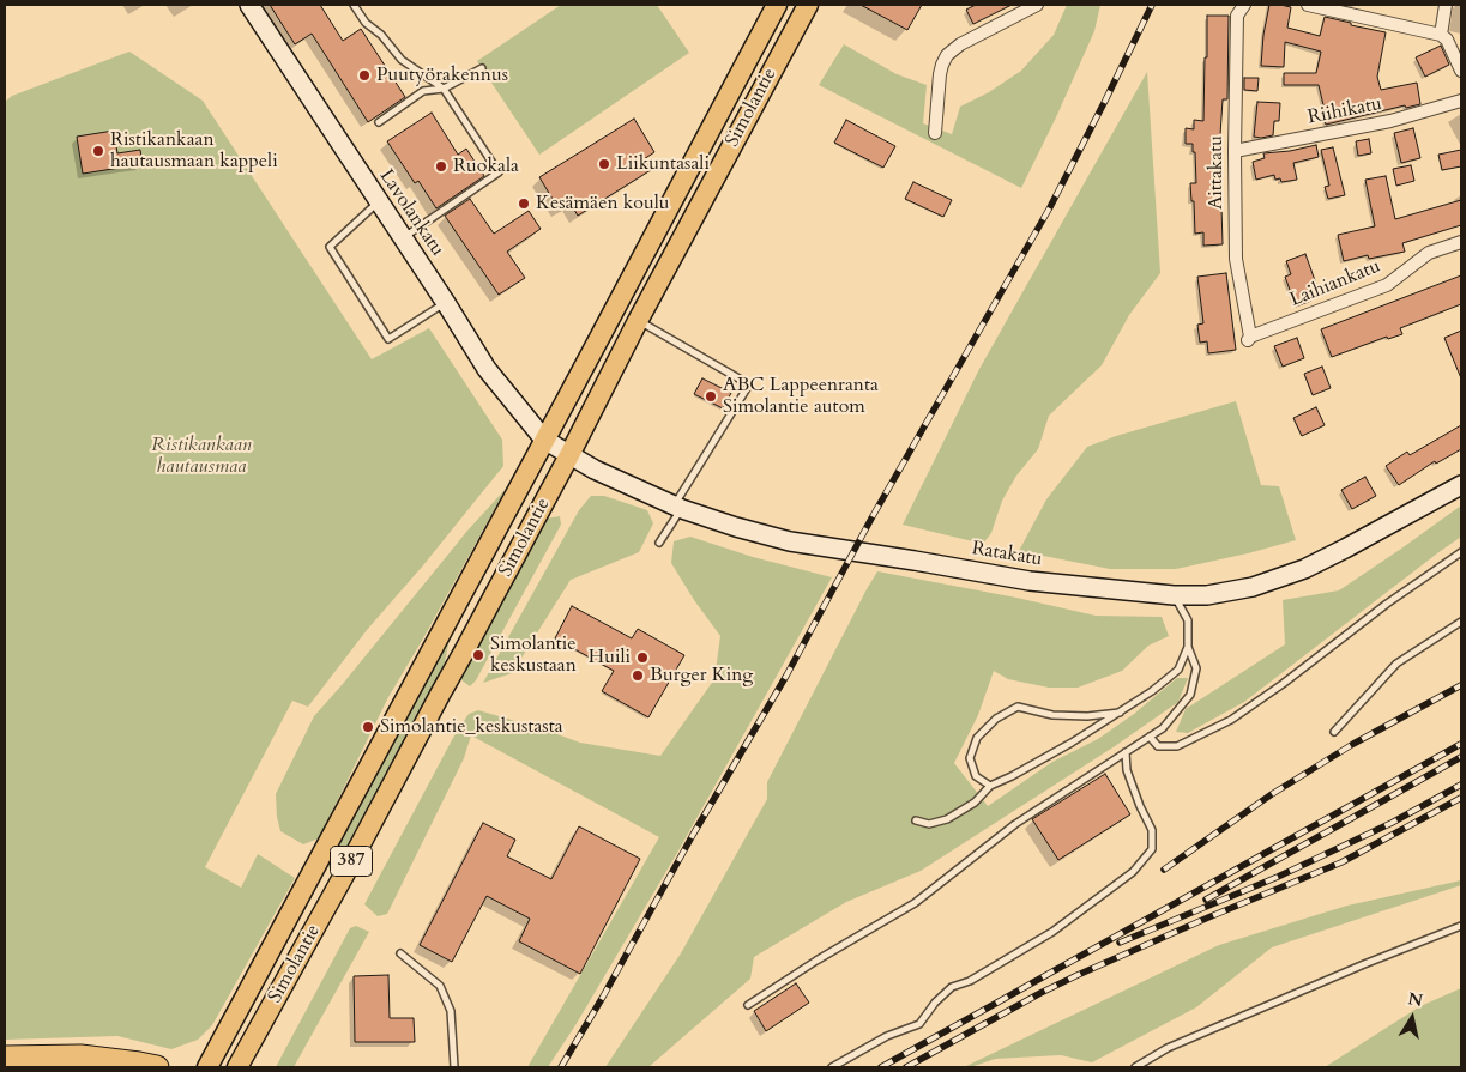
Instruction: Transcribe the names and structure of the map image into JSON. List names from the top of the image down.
{
  "streets": {
    "main road": [
      "Simolantie",
      "Lavolankatu",
      "Ratakatu",
      "387"
    ],
    "street": ["Riihikatu", "Aittakatu", "Laihiankatu"]
  },
  "crossings": [
    ["Simolantie", "Lavolankatu"],
    ["Simolantie", "Ratakatu"],
    ["Riihikatu", "Aittakatu"],
    ["Aittakatu", "Laihiankatu"],
    ["Lavolankatu", "Ratakatu"]
  ],
  "parks": ["Ristikankaan hautausmaa"],
  "places": [
    "Puutyörakennus",
    "Ristikankaan hautausmaan kappeli",
    "Liikuntasali",
    "Ruokala",
    "Kesämäen koulu",
    "ABC Lappeenranta Simolantie autom",
    "Simolantie keskustaan",
    "Huili",
    "Burger King",
    "Simolantie_keskustasta"
  ],
  "north": "top"
}
